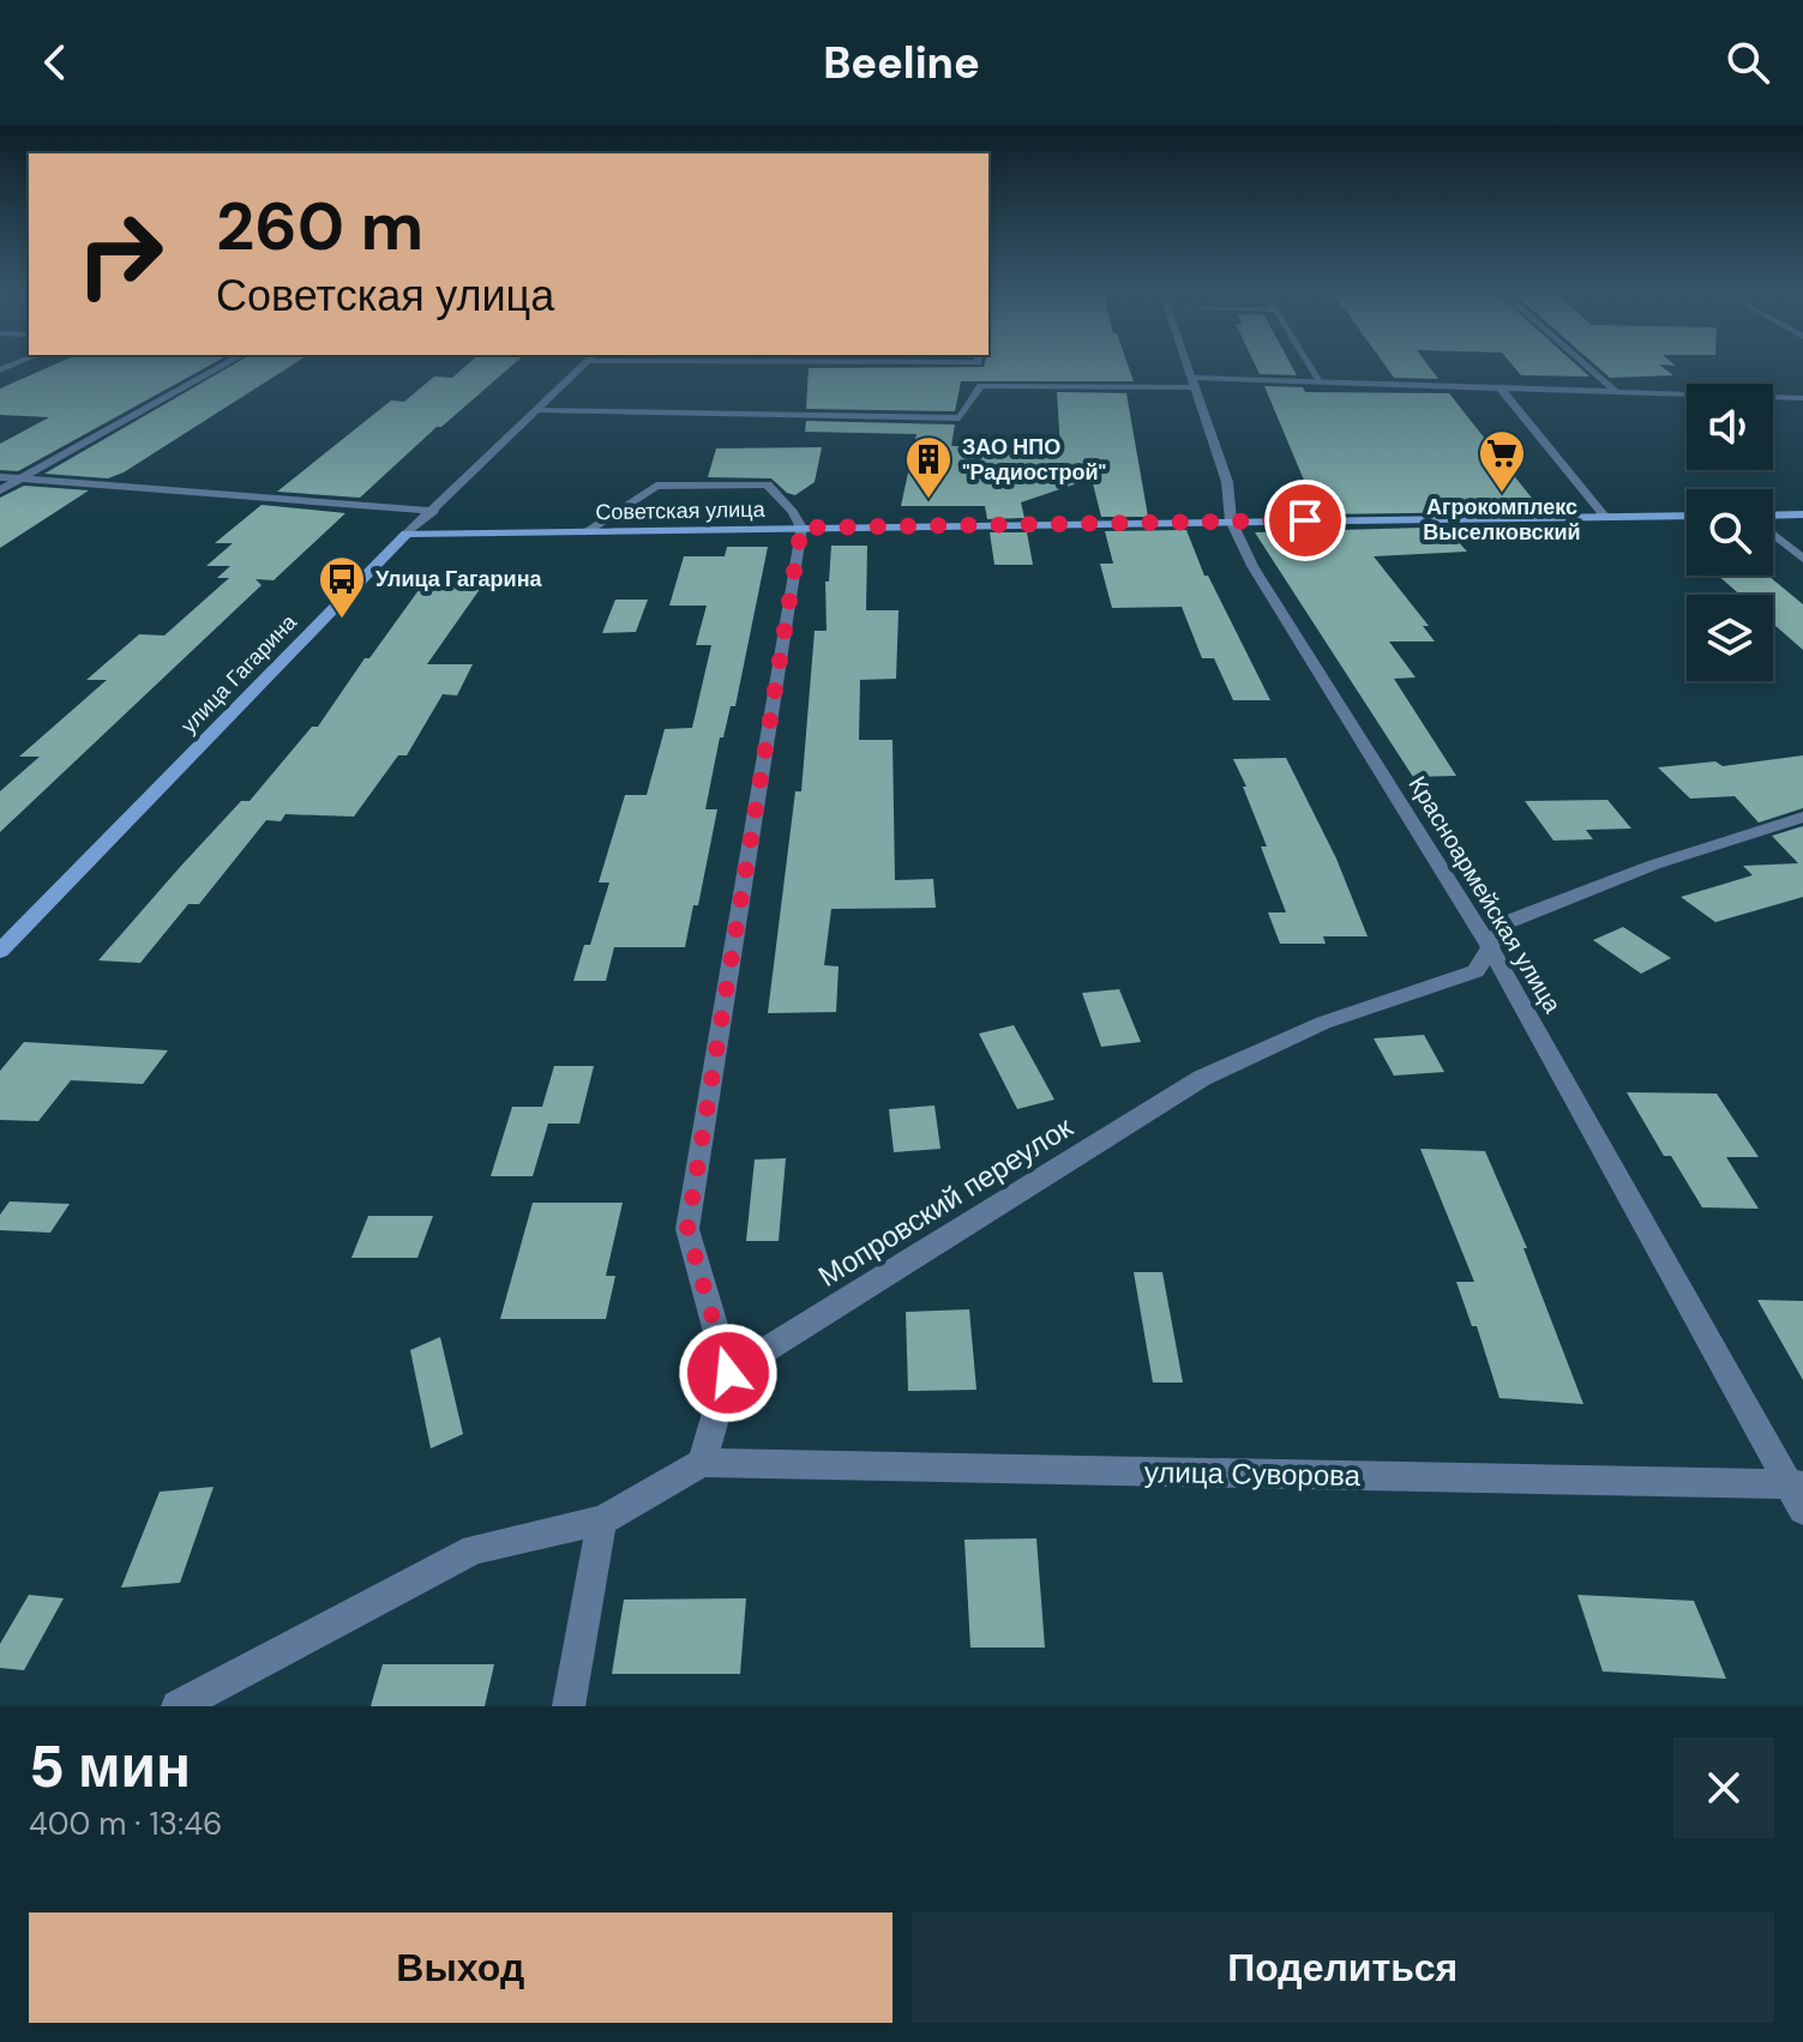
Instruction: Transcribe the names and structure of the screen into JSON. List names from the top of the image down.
{
  "streets": {
    "street": [
      "Советская улица",
      "улица Гагарина",
      "Красноармейская улица",
      "Мопровский переулок",
      "улица Суворова"
    ]
  },
  "crossings": [
    ["Советская улица", "улица Гагарина"],
    ["Советская улица", "Красноармейская улица"],
    ["Красноармейская улица", "Мопровский переулок"],
    ["Красноармейская улица", "улица Суворова"]
  ],
  "places": {
    "supermarket": ["Агрокомплекс Выселковский"],
    "building": ["ЗАО НПО \"Радиострой\""],
    "bus stop": ["Улица Гагарина"]
  },
  "page": {
    "header": "Beeline",
    "turn": ["260 m", "Советская улица"],
    "heading": ["5 мин", "400 m · 13:46"],
    "buttons": ["Выход", "Поделиться"]
  }
}
